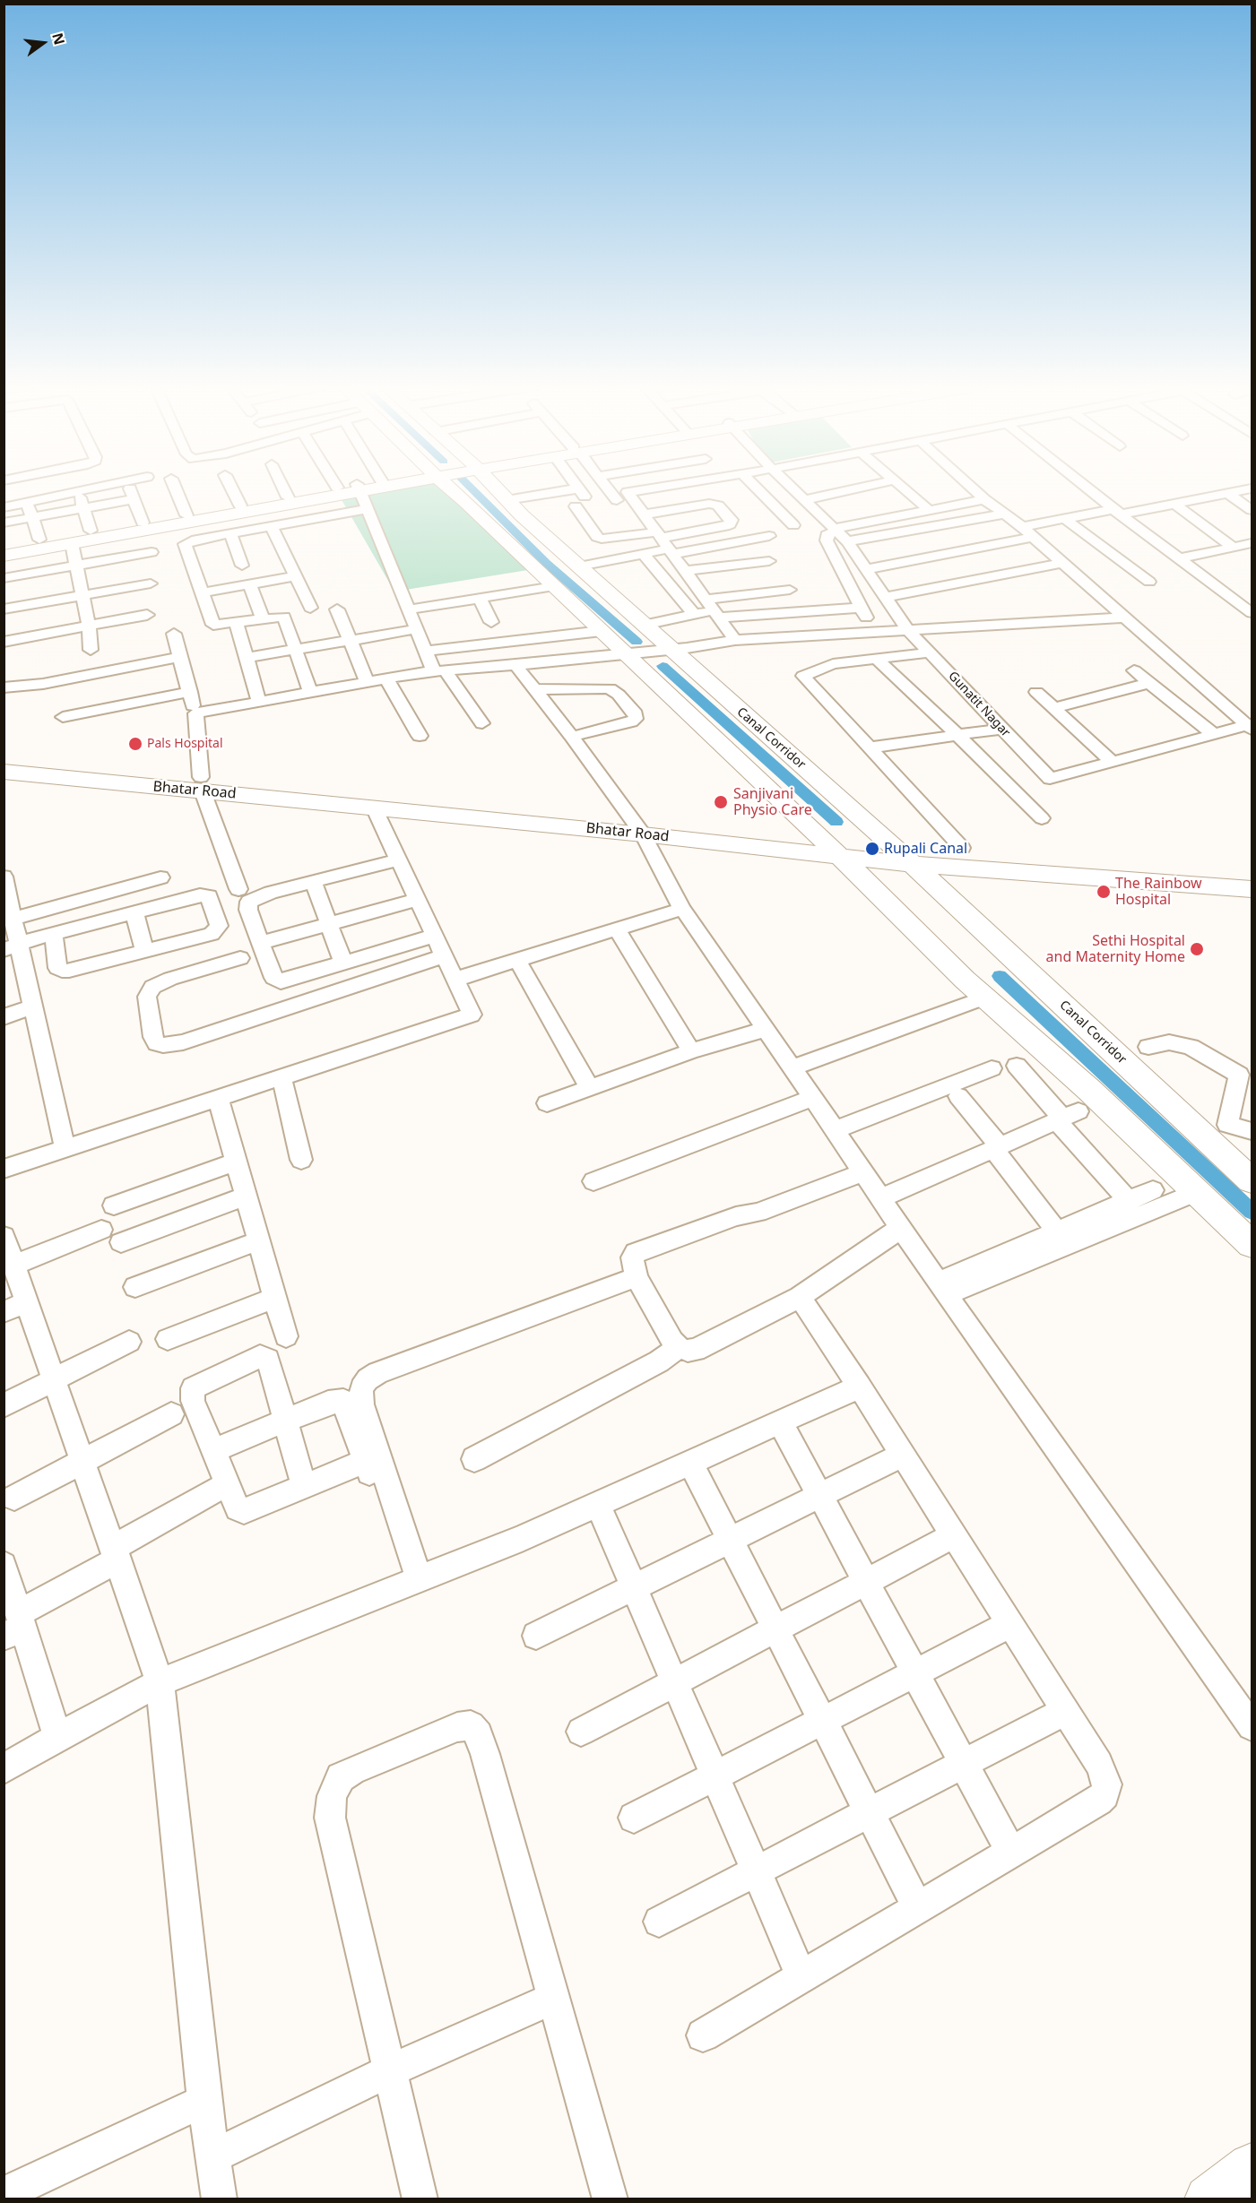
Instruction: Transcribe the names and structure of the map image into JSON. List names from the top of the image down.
{
  "streets": {
    "street": ["Gunatit Nagar", "Canal Corridor", "Bhatar Road"]
  },
  "crossings": [
    ["Canal Corridor", "Bhatar Road"]
  ],
  "places": [
    "Pals Hospital",
    "Sanjivani Physio Care",
    "Rupali Canal",
    "The Rainbow Hospital",
    "Sethi Hospital and Maternity Home"
  ],
  "north": "right"
}
